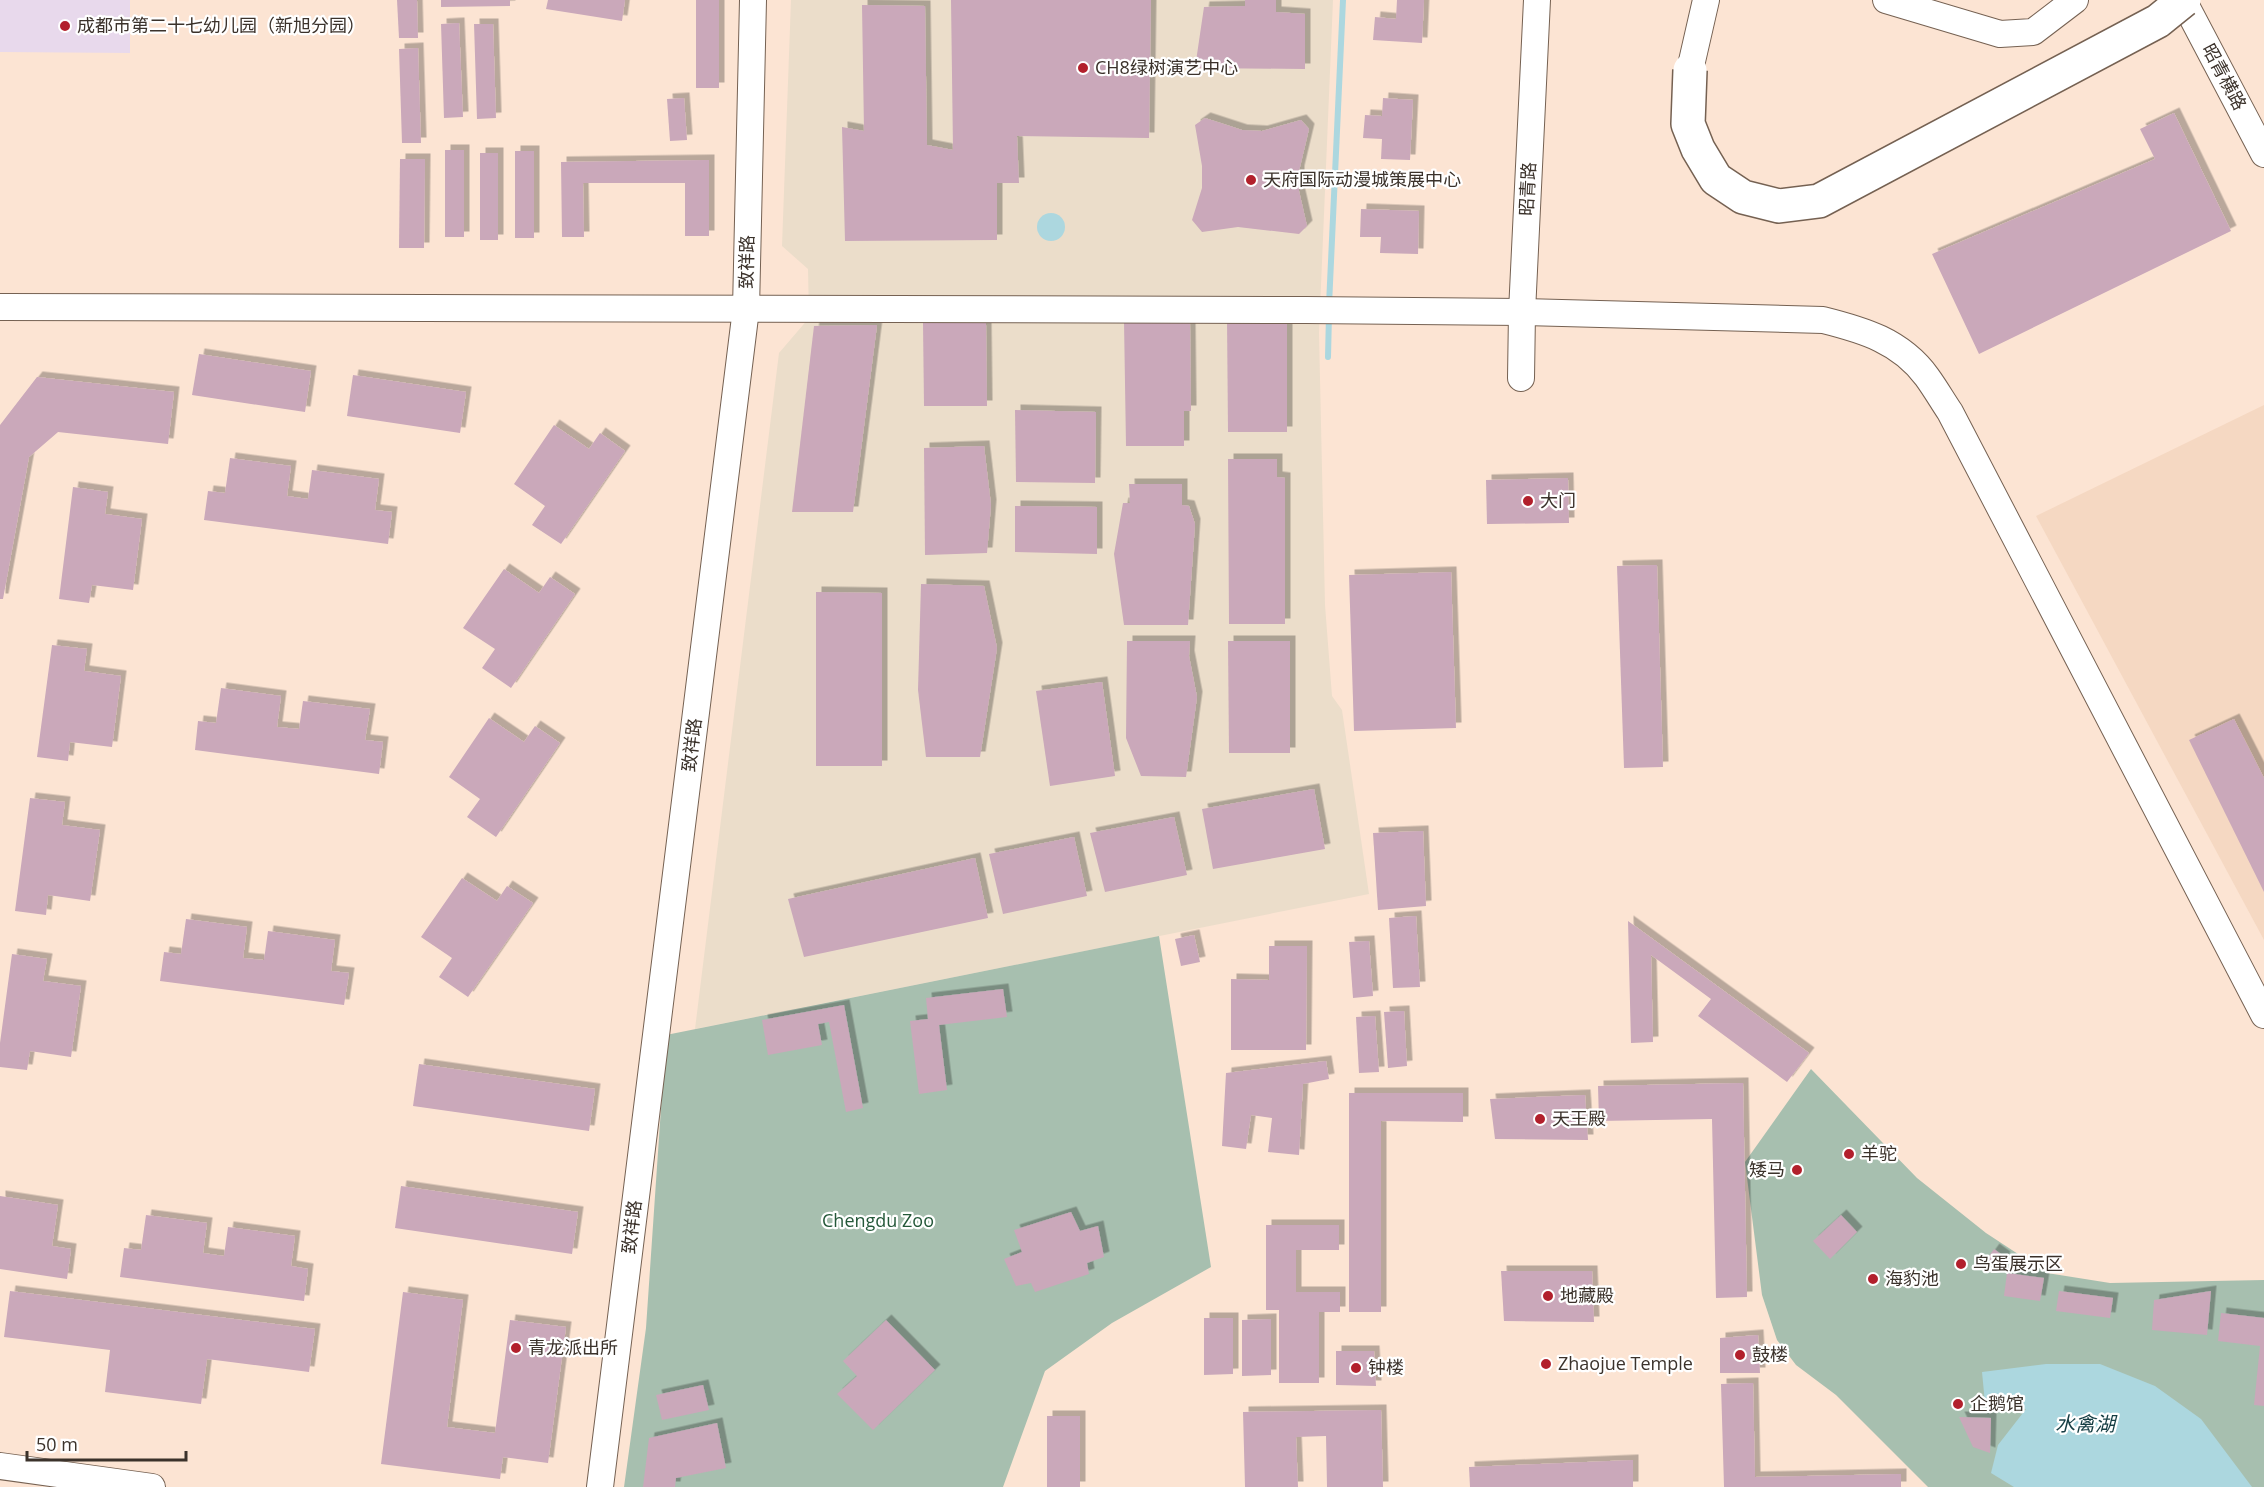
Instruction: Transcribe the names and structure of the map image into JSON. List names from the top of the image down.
{
  "streets": {
    "street": ["昭青横路", "昭青路", "致祥路"]
  },
  "water": ["水禽湖"],
  "parks": ["Chengdu Zoo"],
  "places": [
    "成都市第二十七幼儿园（新旭分园）",
    "CH8绿树演艺中心",
    "天府国际动漫城策展中心",
    "大门",
    "天王殿",
    "羊驼",
    "矮马",
    "鸟蛋展示区",
    "海豹池",
    "地藏殿",
    "青龙派出所",
    "鼓楼",
    "Zhaojue Temple",
    "钟楼",
    "企鹅馆"
  ],
  "scale_bar": "50 m"
}
